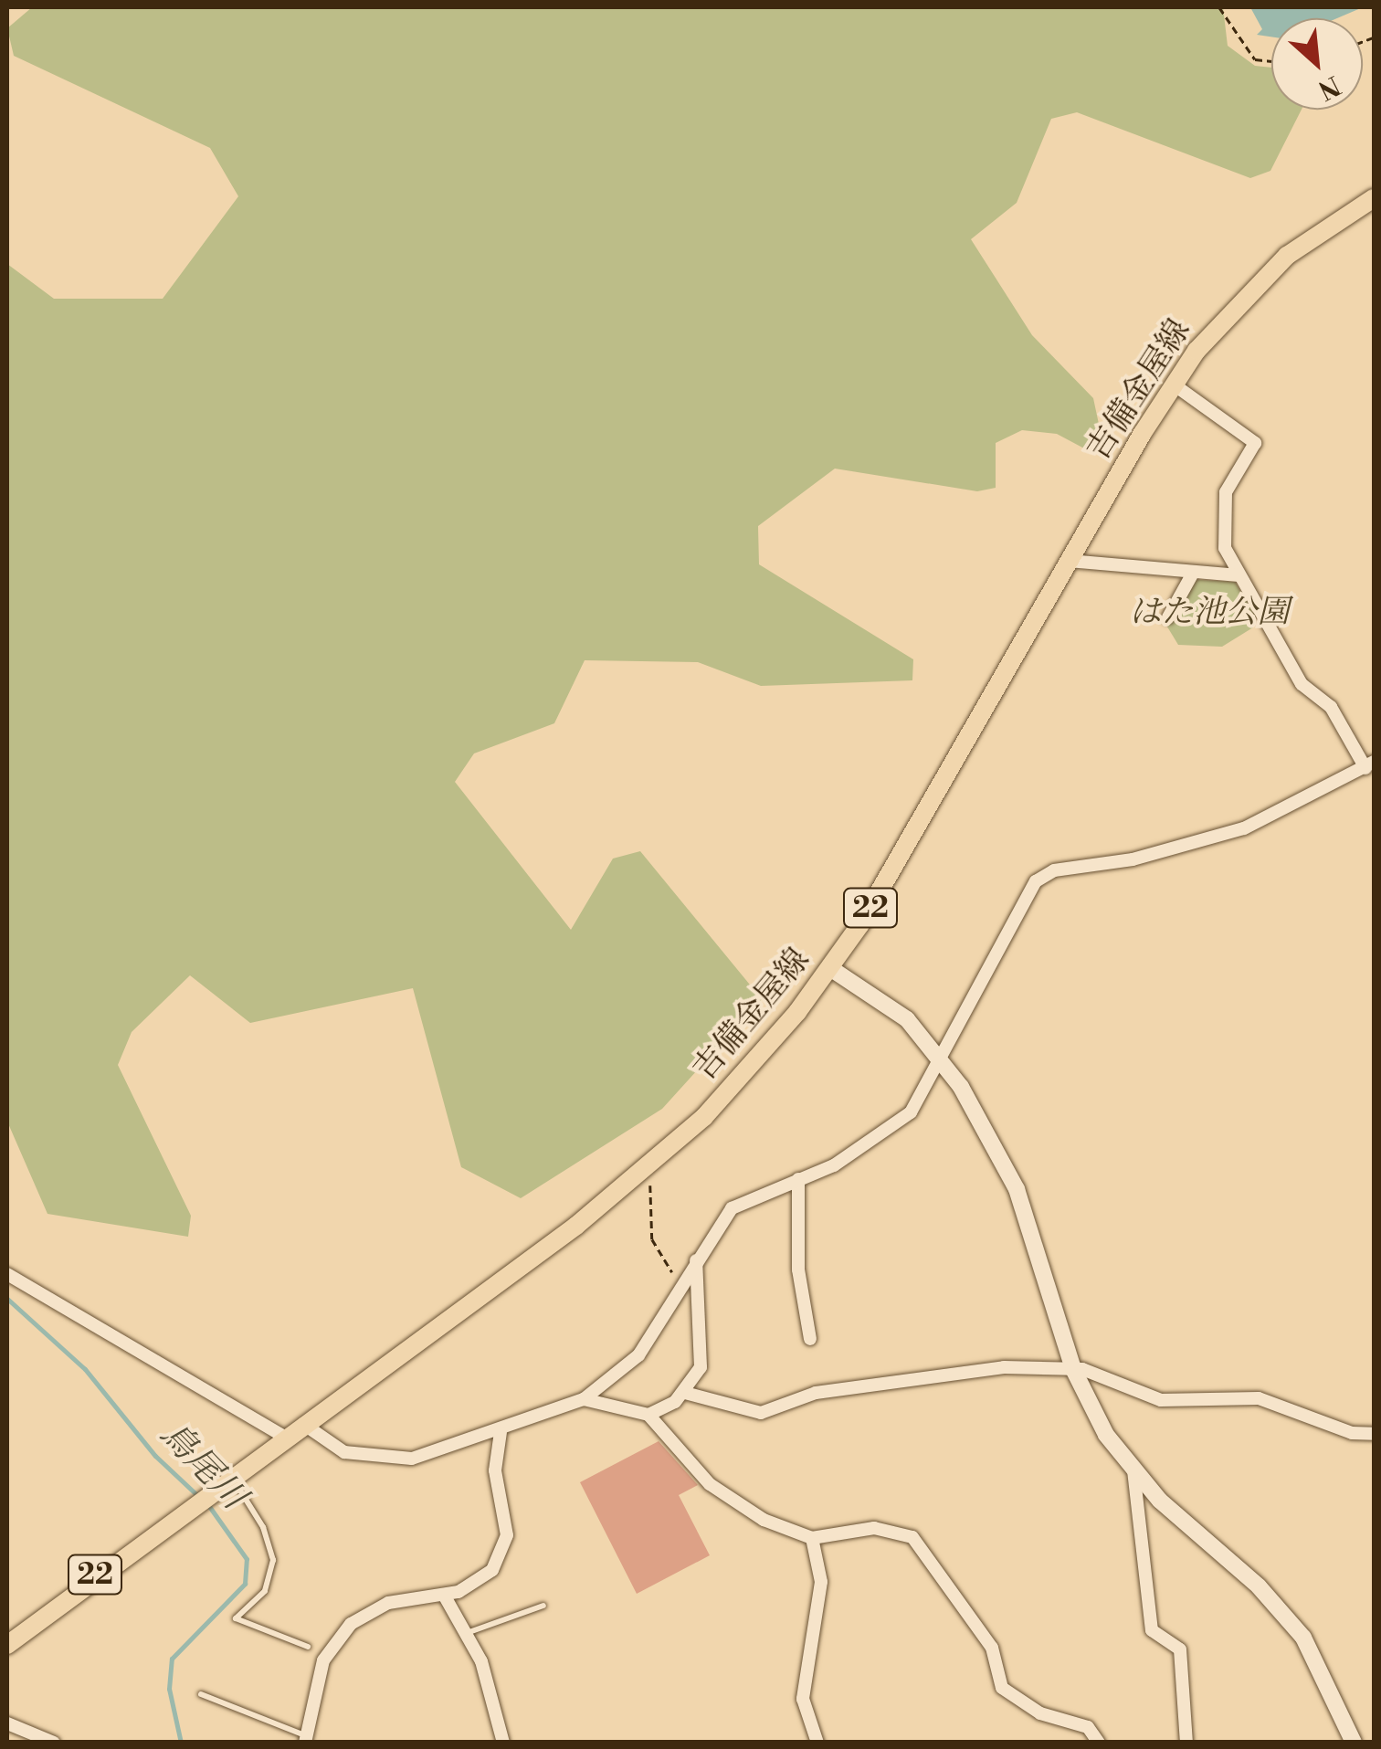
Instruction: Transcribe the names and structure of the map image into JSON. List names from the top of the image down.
{
  "streets": {
    "main road": ["吉備金屋線", "22"]
  },
  "water": ["鳥尾川"],
  "parks": ["はた池公園"],
  "north": "bottom right"
}
